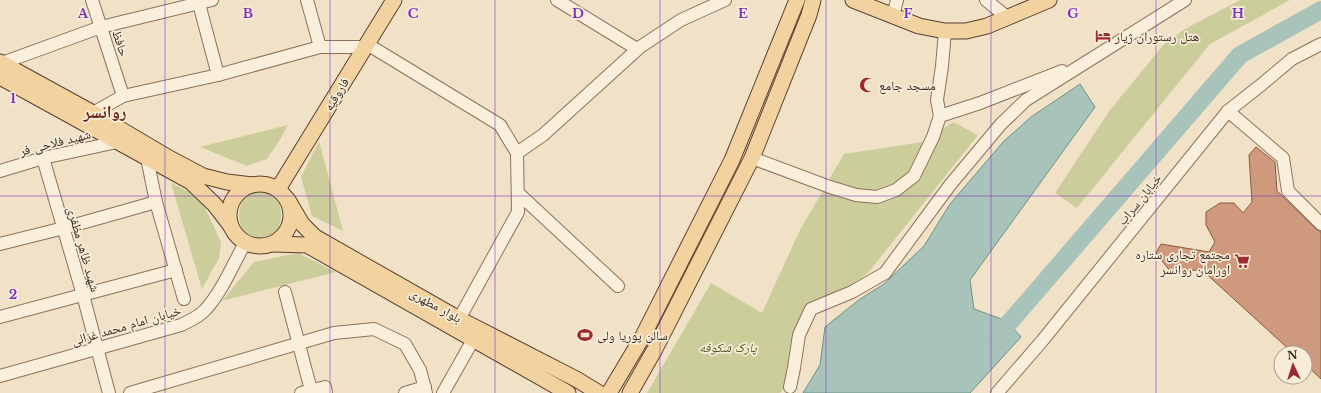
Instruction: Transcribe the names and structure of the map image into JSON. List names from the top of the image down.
{
  "streets": {
    "main road": ["فاروقیه", "بلوار مطهری"],
    "street": [
      "حافظ",
      "شهید فلاحی فر",
      "خیابان سراب",
      "شهید ظاهر مظفری",
      "خیابان امام محمد غزالی"
    ]
  },
  "crossings": [
    ["فاروقیه", "بلوار مطهری"],
    ["فاروقیه", "خیابان امام محمد غزالی"],
    ["شهید فلاحی فر", "شهید ظاهر مظفری"],
    ["شهید ظاهر مظفری", "خیابان امام محمد غزالی"],
    ["بلوار مطهری", "خیابان امام محمد غزالی"]
  ],
  "districts": ["روانسر"],
  "parks": ["پارک شکوفه"],
  "places": {
    "hotel": ["هتل رستوران ژیار"],
    "mosque": ["مسجد جامع"],
    "supermarket": ["مجتمع تجاری ستاره اورامان روانسر"],
    "sports": ["سالن پوریا ولی"]
  },
  "north": "top",
  "grid": {
    "columns": [
      "A",
      "B",
      "C",
      "D",
      "E",
      "F",
      "G",
      "H"
    ],
    "rows": ["1", "2"]
  }
}
